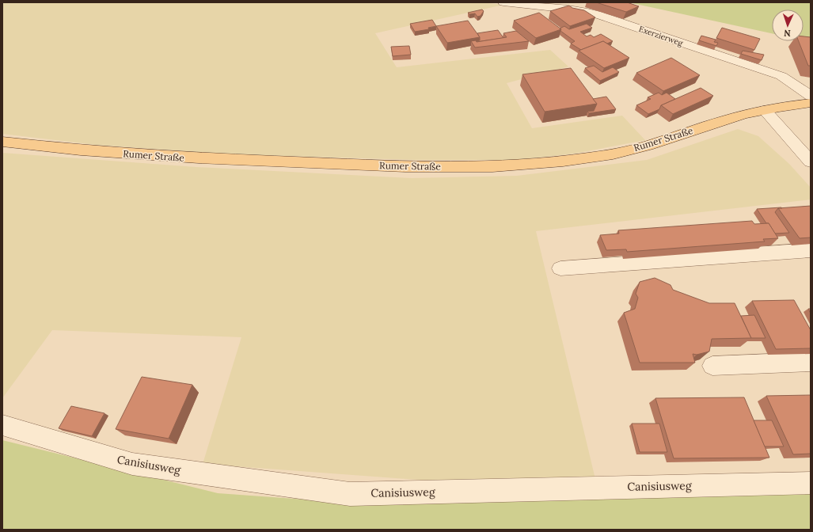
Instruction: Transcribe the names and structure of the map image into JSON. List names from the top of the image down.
{
  "streets": {
    "main road": ["Rumer Straße"],
    "street": ["Exerzierweg", "Canisiusweg"]
  },
  "north": "bottom"
}
